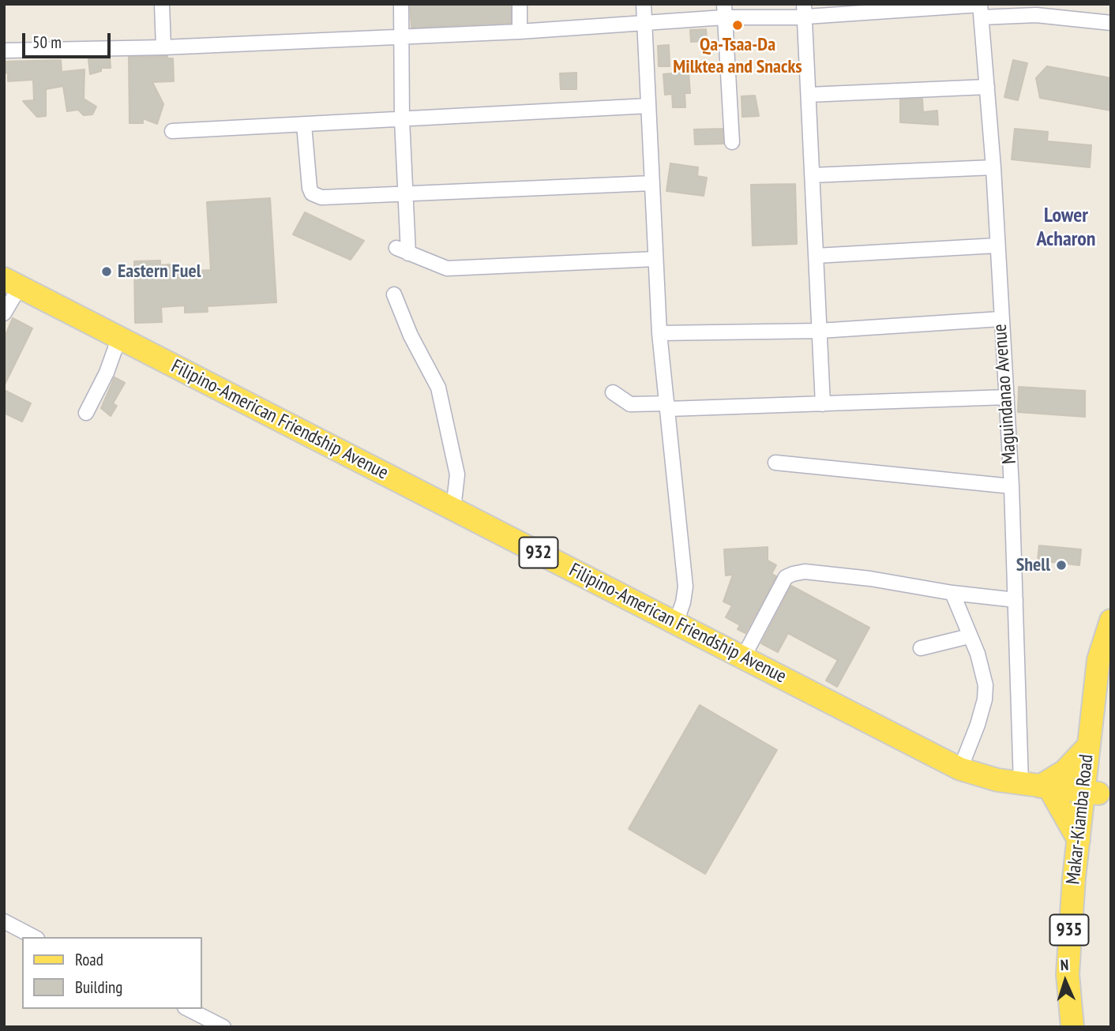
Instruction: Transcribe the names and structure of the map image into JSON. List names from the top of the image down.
{
  "streets": {
    "main road": [
      "Filipino-American Friendship Avenue",
      "932",
      "Makar-Kiamba Road",
      "935"
    ],
    "street": ["Maguindanao Avenue"]
  },
  "crossings": [
    ["Maguindanao Avenue", "Filipino-American Friendship Avenue"],
    ["Filipino-American Friendship Avenue", "Makar-Kiamba Road"]
  ],
  "districts": ["Lower Acharon"],
  "places": ["Qa-Tsaa-Da Milktea and Snacks", "Eastern Fuel", "Shell"],
  "legend": ["Road", "Building"],
  "scale_bar": "50 m",
  "north": "top"
}
